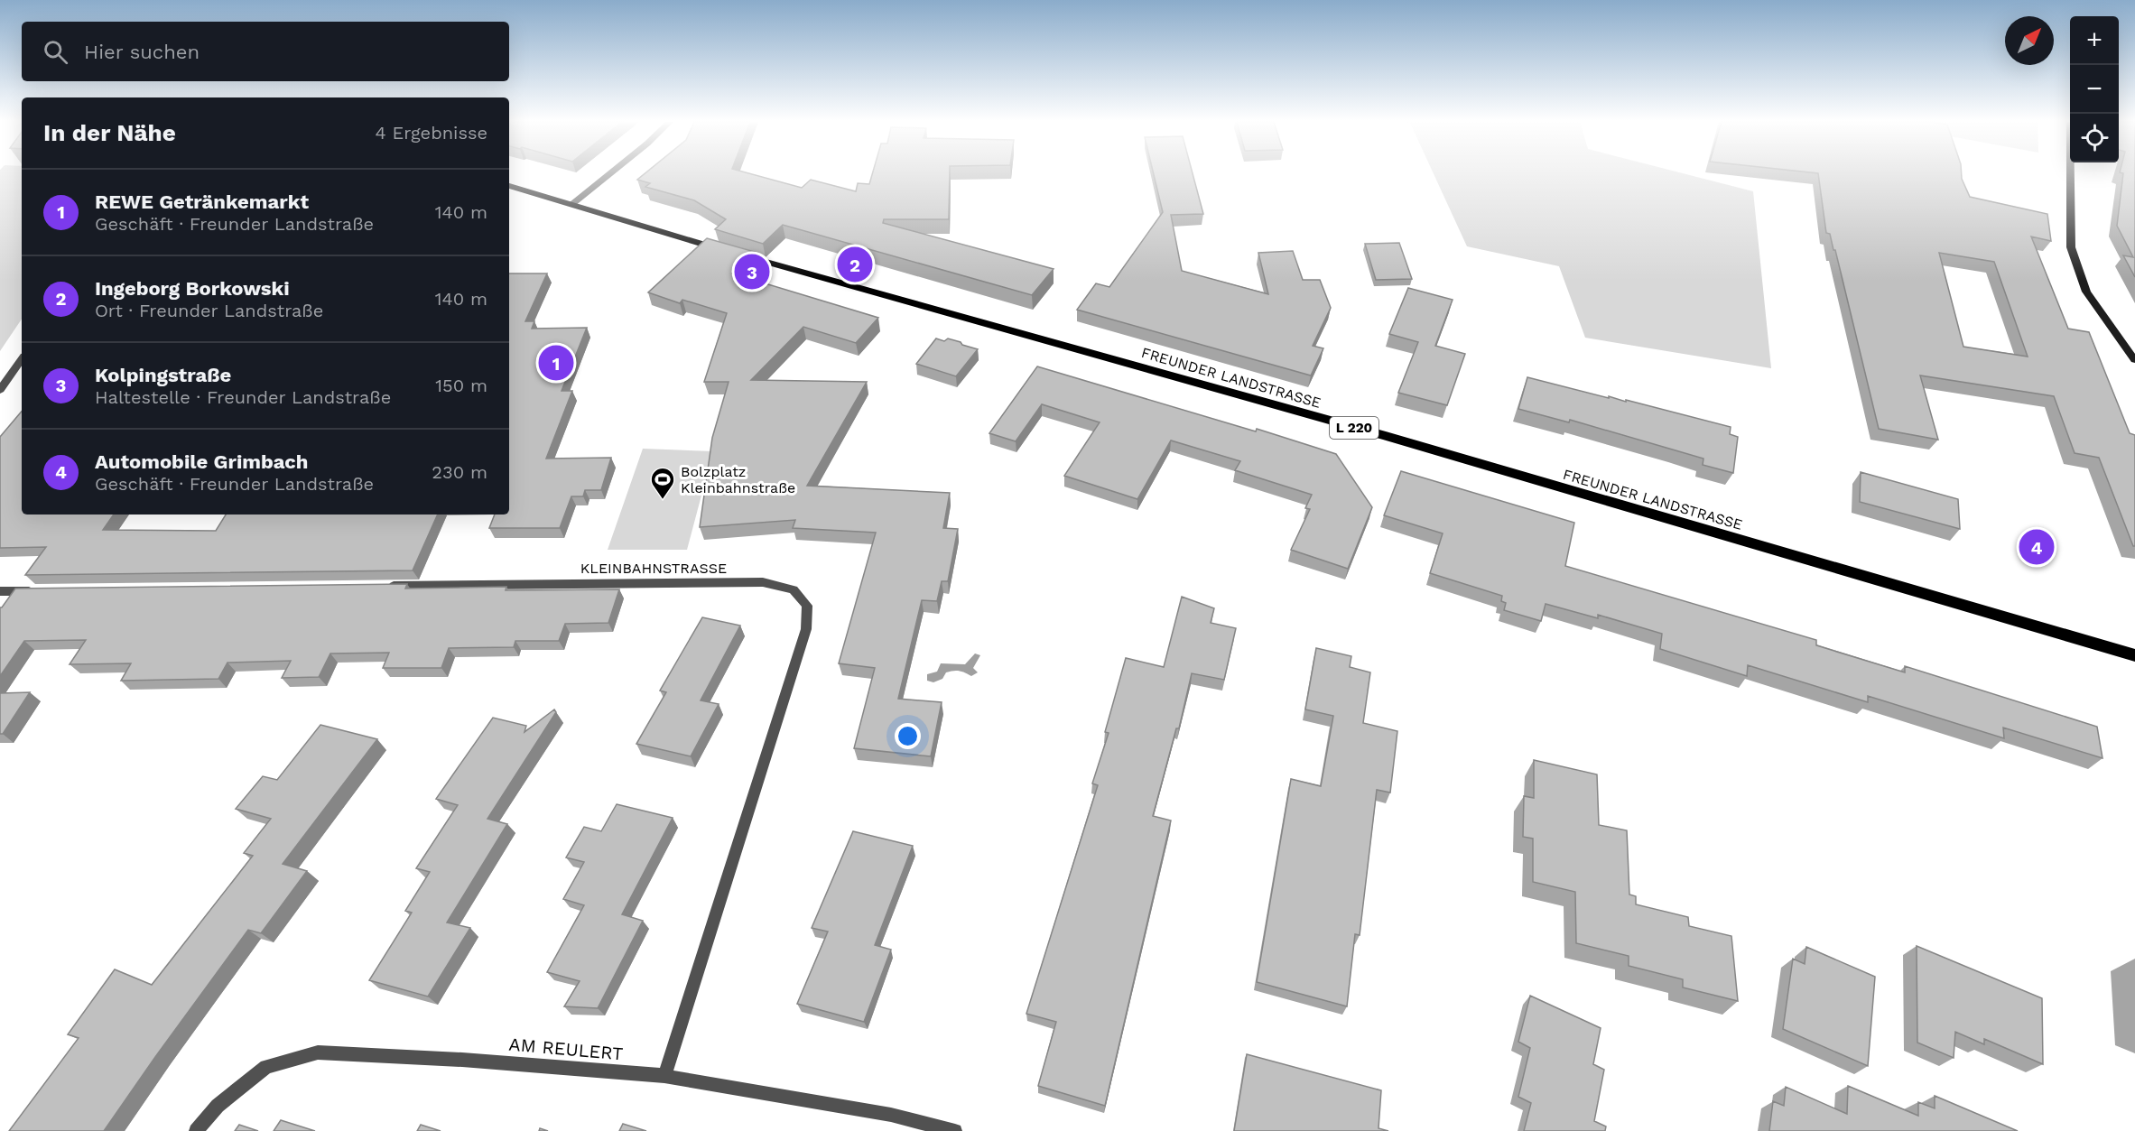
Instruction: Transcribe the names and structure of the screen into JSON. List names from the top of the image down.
{
  "streets": {
    "main road": ["FREUNDER LANDSTRASSE", "L 220"],
    "street": ["KLEINBAHNSTRASSE", "AM REULERT"]
  },
  "crossings": [
    ["KLEINBAHNSTRASSE", "AM REULERT"]
  ],
  "places": {
    "sports": ["Bolzplatz Kleinbahnstraße"]
  },
  "north": "top right",
  "page": {
    "map_buttons": ["+", "−"],
    "search": "Hier suchen",
    "heading": ["In der Nähe", "4 Ergebnisse"],
    "list": [
      {
        "mark": "1",
        "name": "REWE Getränkemarkt",
        "note": "Geschäft · Freunder Landstraße",
        "value": "140 m"
      },
      {
        "mark": "2",
        "name": "Ingeborg Borkowski",
        "note": "Ort · Freunder Landstraße",
        "value": "140 m"
      },
      {
        "mark": "3",
        "name": "Kolpingstraße",
        "note": "Haltestelle · Freunder Landstraße",
        "value": "150 m"
      },
      {
        "mark": "4",
        "name": "Automobile Grimbach",
        "note": "Geschäft · Freunder Landstraße",
        "value": "230 m"
      }
    ],
    "pins": [
      "2",
      "3",
      "1",
      "4"
    ]
  }
}
